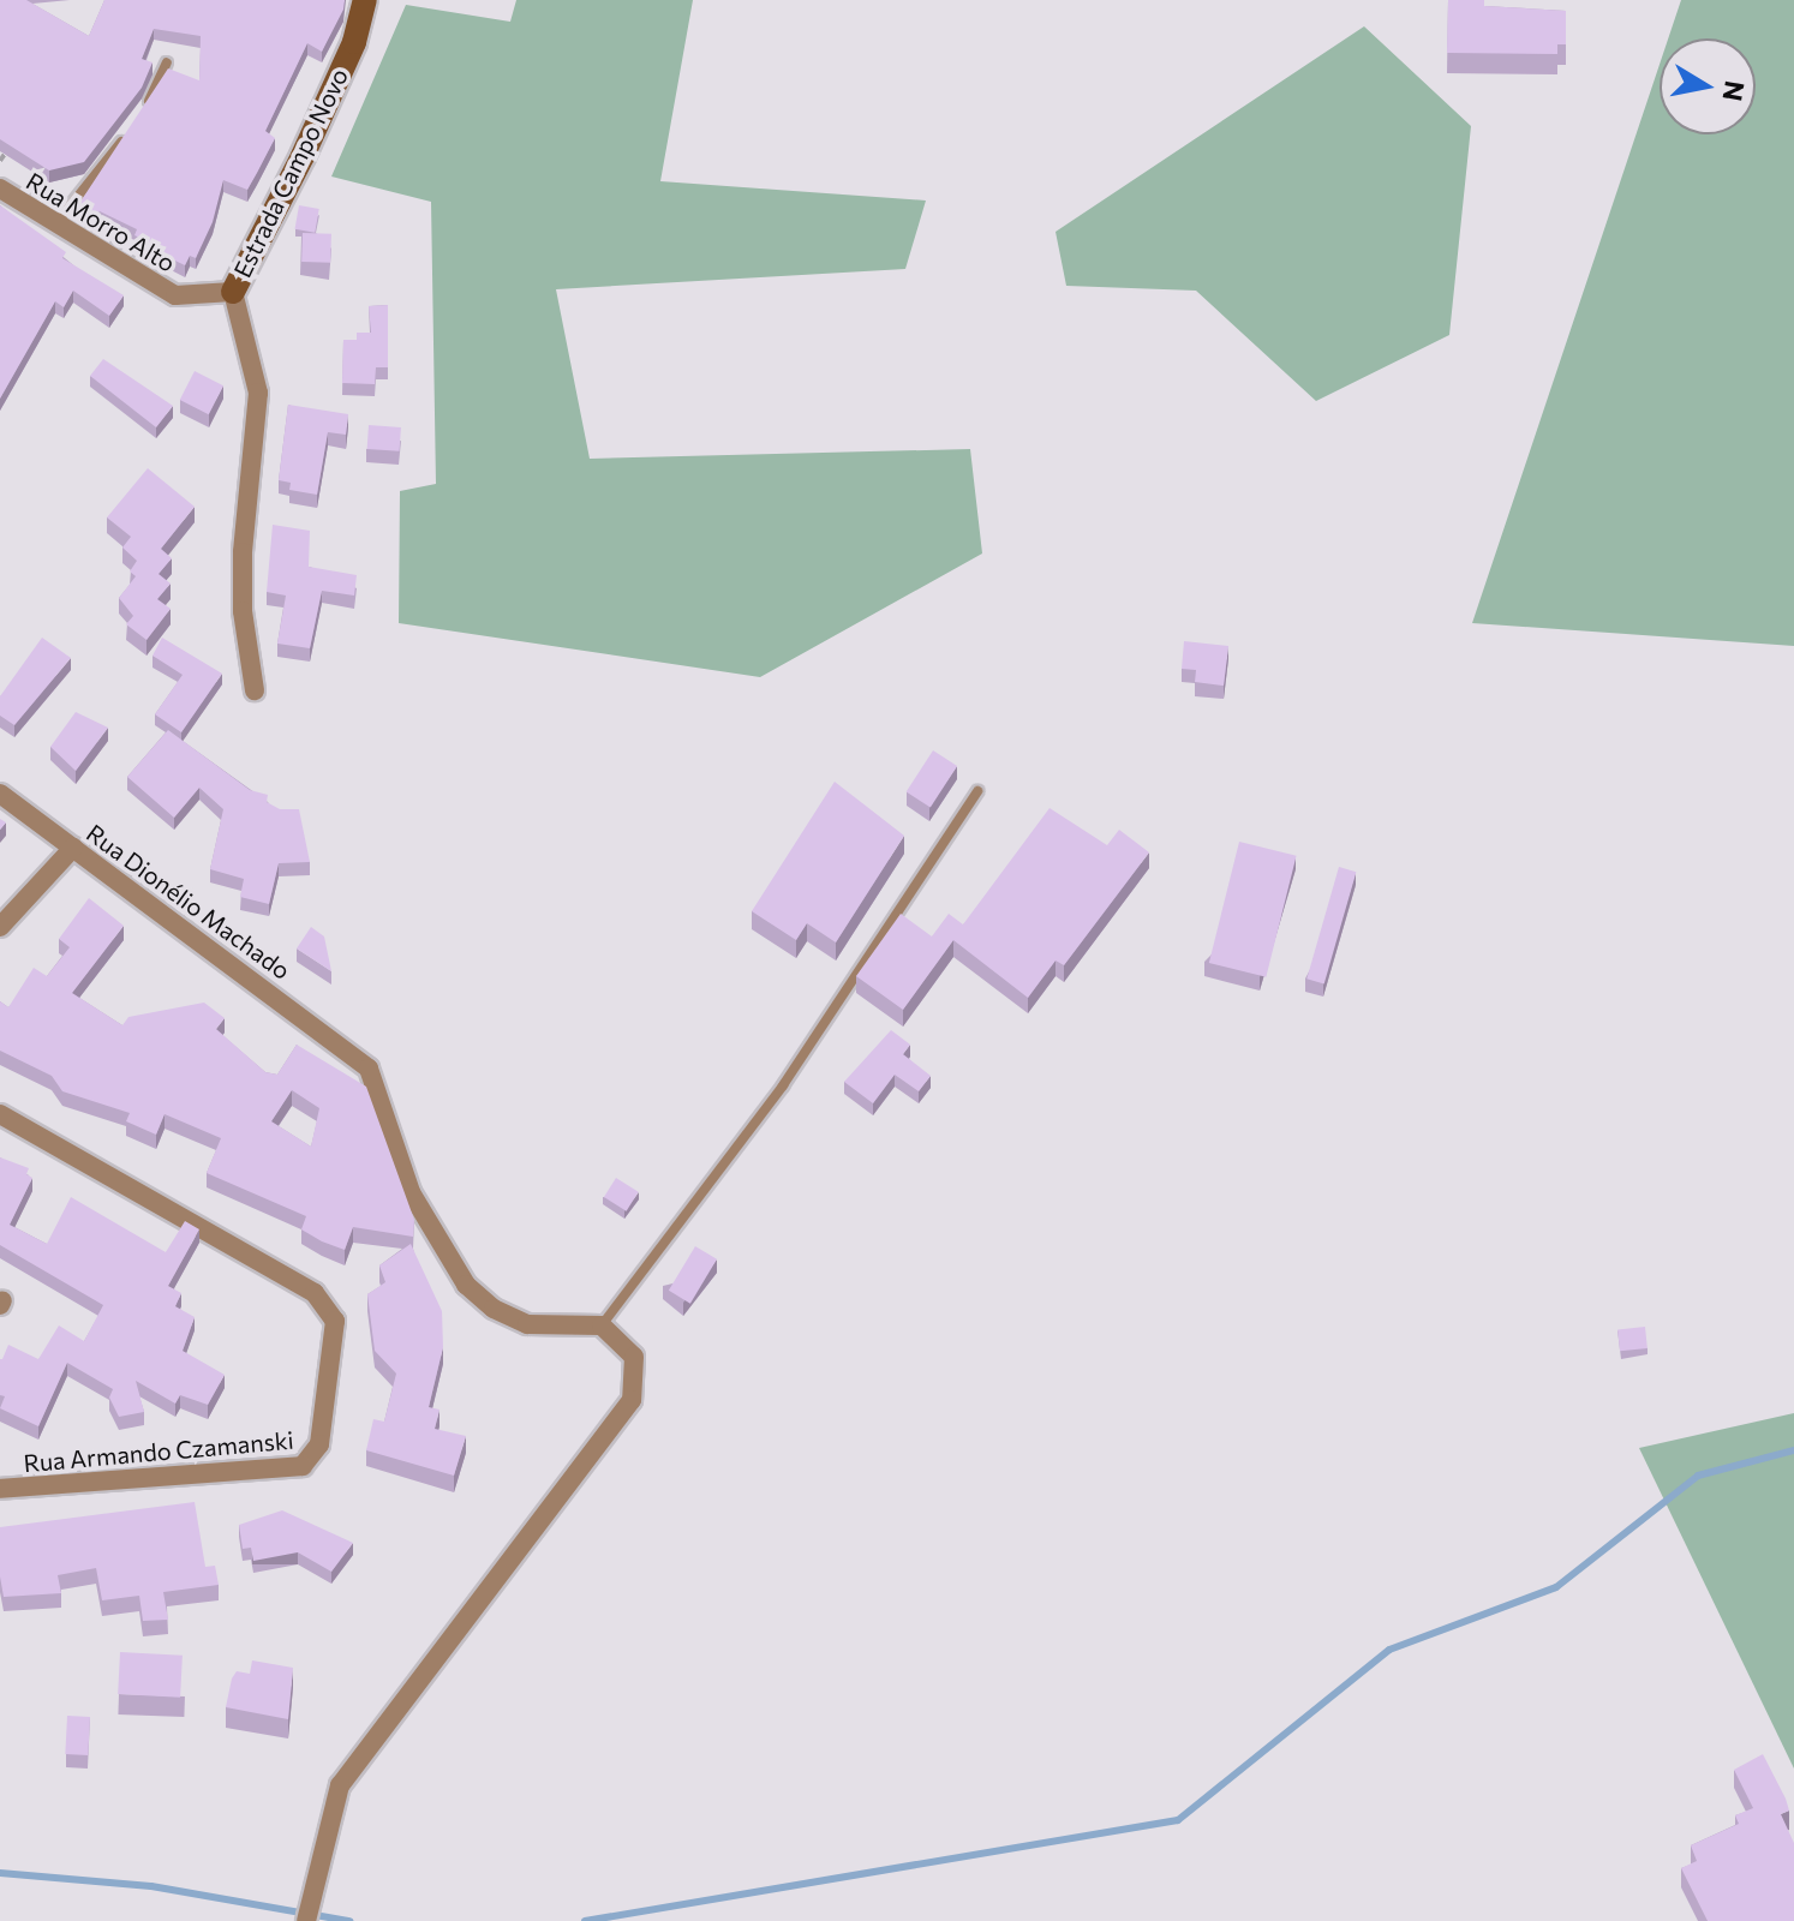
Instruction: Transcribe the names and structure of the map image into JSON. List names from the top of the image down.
{
  "streets": {
    "street": [
      "Estrada Campo Novo",
      "Rua Morro Alto",
      "Rua Dionélio Machado",
      "Rua Armando Czamanski"
    ]
  },
  "crossings": [
    ["Estrada Campo Novo", "Rua Morro Alto"]
  ],
  "north": "right"
}
